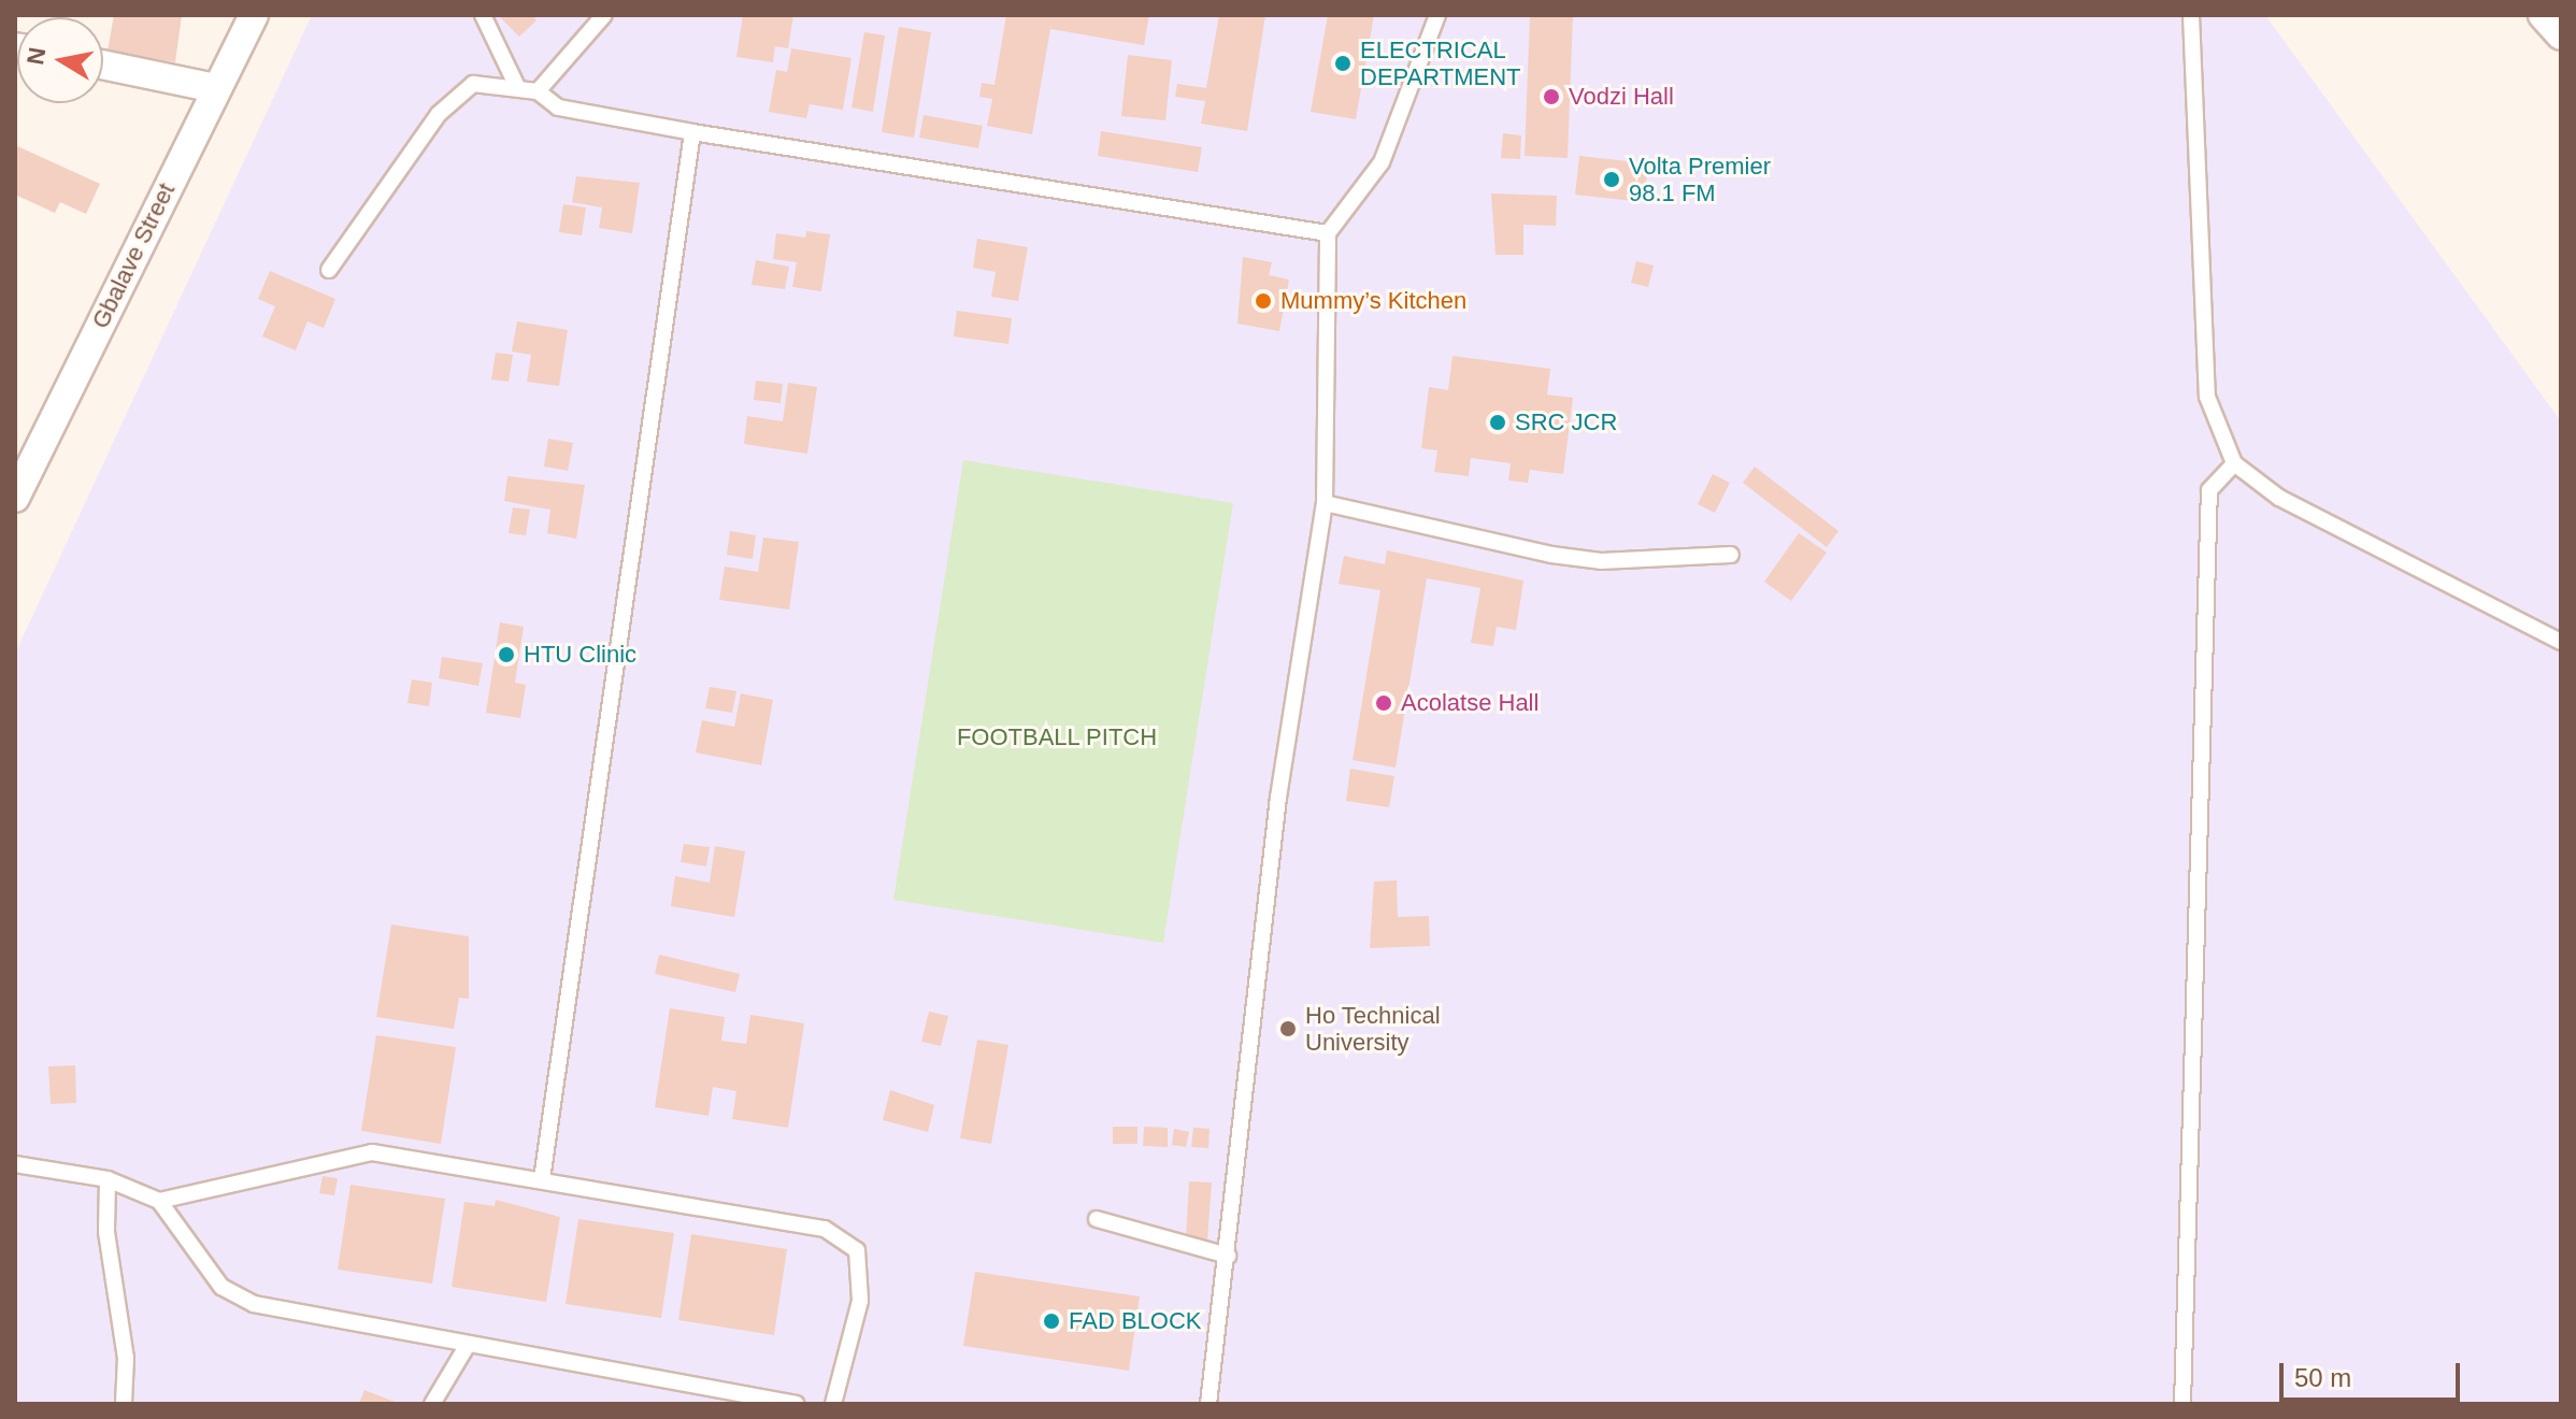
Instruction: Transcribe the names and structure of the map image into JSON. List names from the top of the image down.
{
  "streets": {
    "street": ["Gbalave Street"]
  },
  "parks": ["FOOTBALL PITCH"],
  "places": [
    "ELECTRICAL DEPARTMENT",
    "Vodzi Hall",
    "Volta Premier 98.1 FM",
    "Mummy’s Kitchen",
    "SRC JCR",
    "HTU Clinic",
    "Acolatse Hall",
    "Ho Technical University",
    "FAD BLOCK"
  ],
  "scale_bar": "50 m",
  "north": "left"
}
